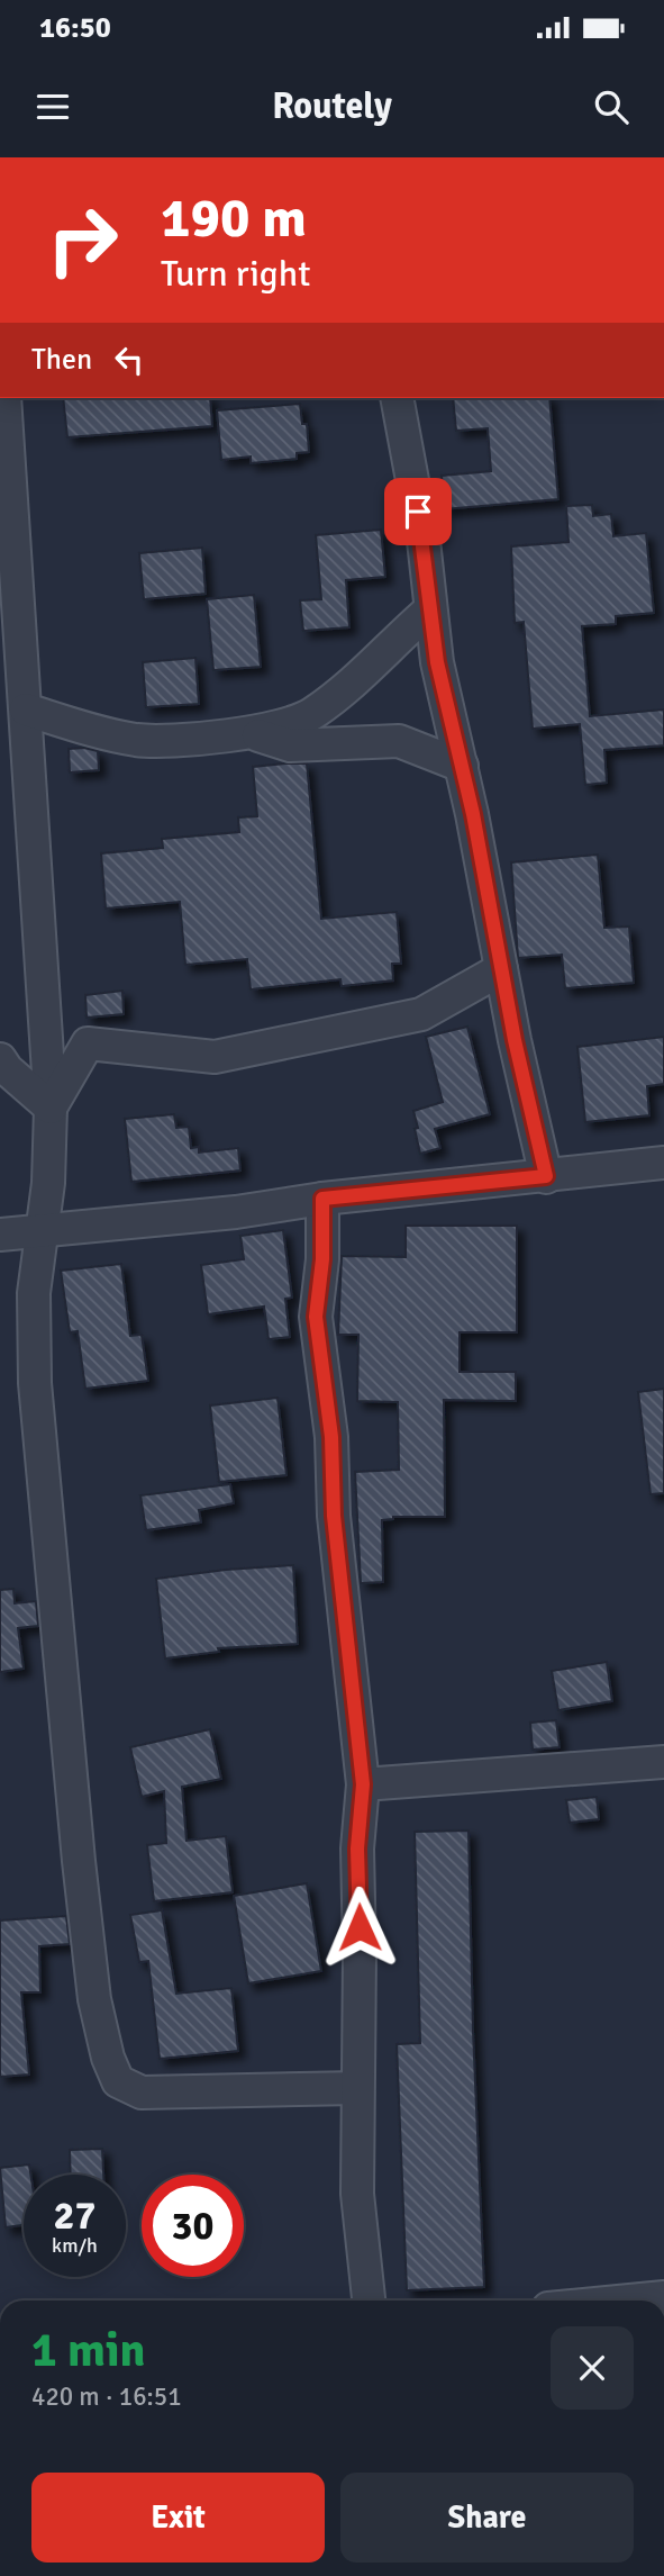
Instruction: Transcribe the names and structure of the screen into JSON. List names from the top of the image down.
{
  "page": {
    "status": "16:50",
    "header": "Routely",
    "turn": ["190 m", "Turn right"],
    "then": "Then",
    "speed": "27 km/h",
    "limit": "30",
    "heading": ["1 min", "420 m · 16:51"],
    "buttons": ["Exit", "Share"]
  }
}
